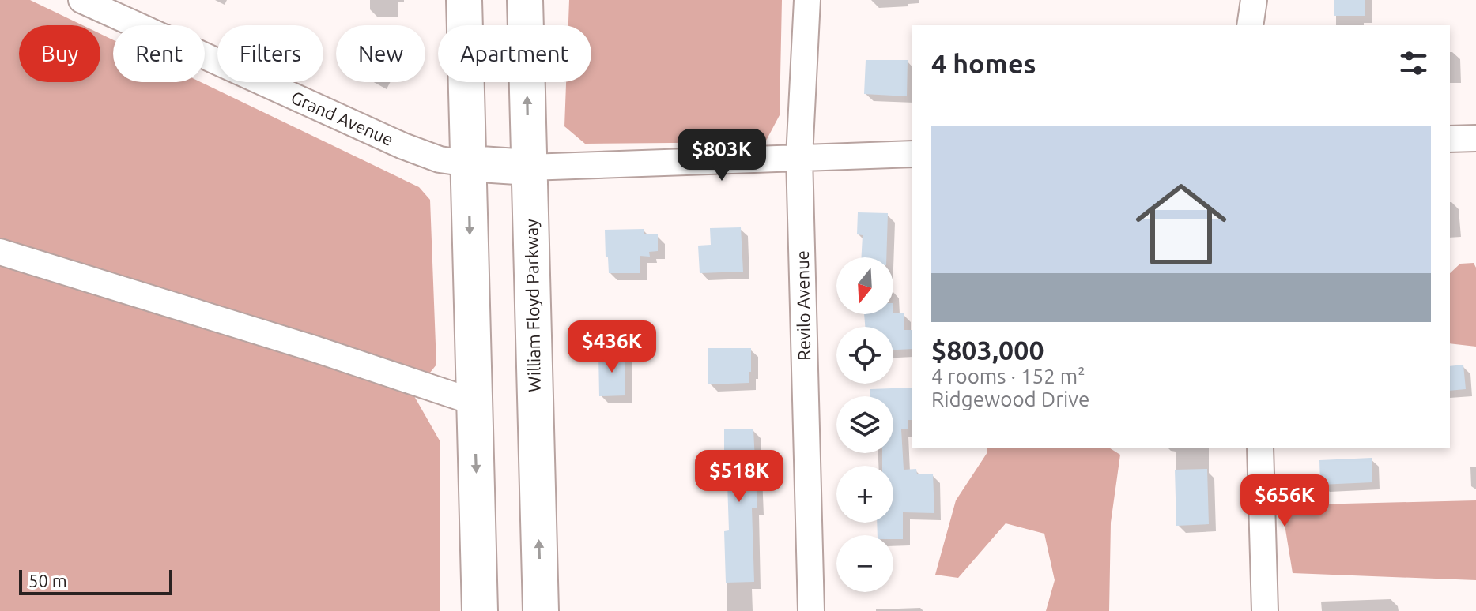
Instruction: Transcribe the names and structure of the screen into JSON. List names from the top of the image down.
{
  "streets": {
    "highway": ["William Floyd Parkway"],
    "street": ["Grand Avenue", "Revilo Avenue"]
  },
  "scale_bar": "50 m",
  "north": "bottom",
  "page": {
    "chip": [
      "Buy",
      "Rent",
      "Filters",
      "New",
      "Apartment"
    ],
    "heading": "4 homes",
    "list": [
      {
        "name": "$803,000",
        "note": "4 rooms · 152 m² · Ridgewood Drive"
      }
    ],
    "price": [
      "$803K",
      "$436K",
      "$518K",
      "$656K"
    ],
    "map_buttons": ["+", "−"],
    "scale": "50 m"
  }
}
